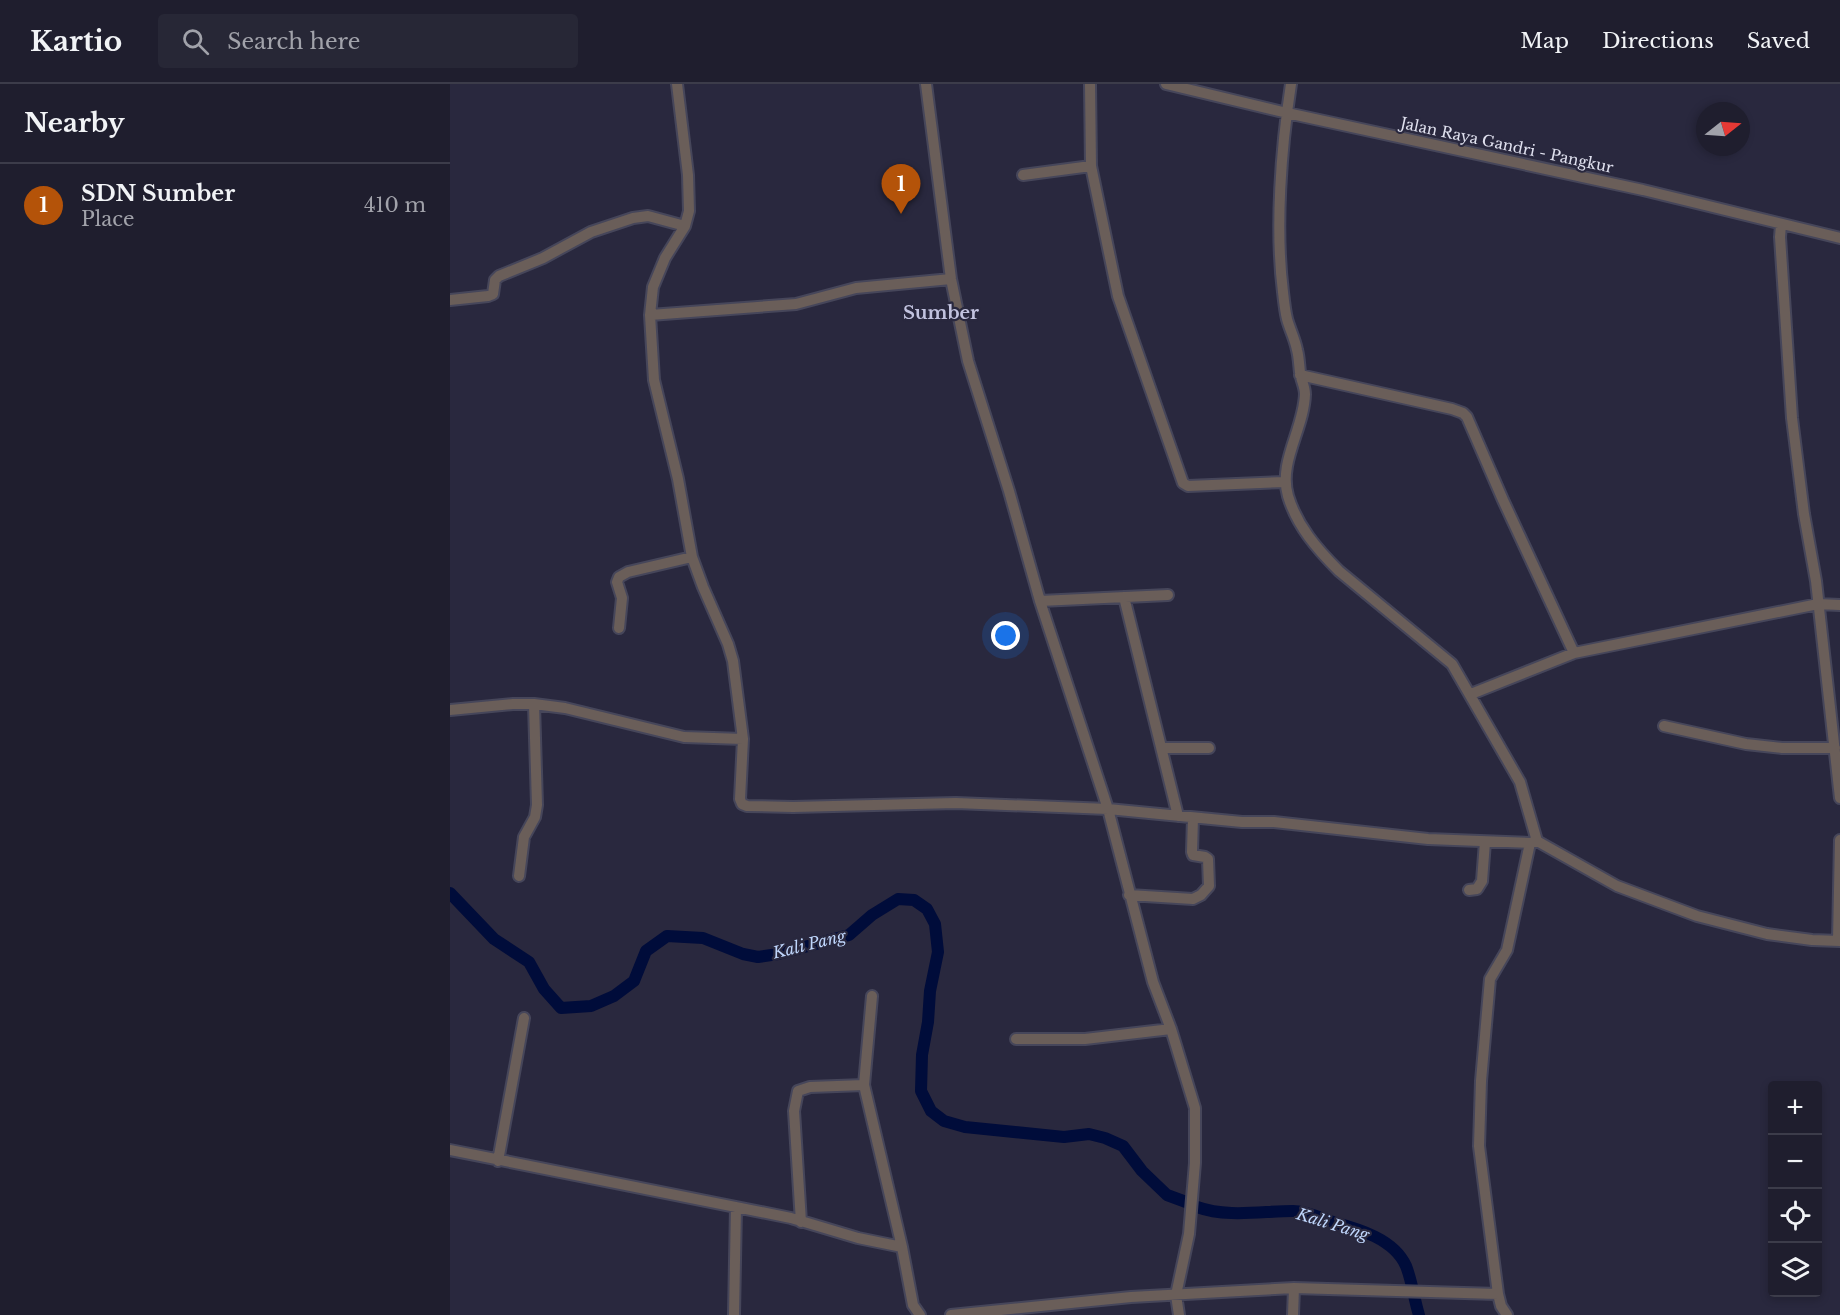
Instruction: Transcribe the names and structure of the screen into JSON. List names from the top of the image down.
{
  "streets": {
    "street": ["Jalan Raya Gandri - Pangkur"]
  },
  "districts": ["Sumber"],
  "water": ["Kali Pang"],
  "north": "right",
  "page": {
    "header": "Kartio",
    "search": "Search here",
    "nav": ["Map", "Directions", "Saved"],
    "heading": "Nearby",
    "list": [
      {
        "mark": "1",
        "name": "SDN Sumber",
        "note": "Place",
        "value": "410 m"
      }
    ],
    "pins": "1",
    "map_buttons": ["+", "−"]
  }
}
